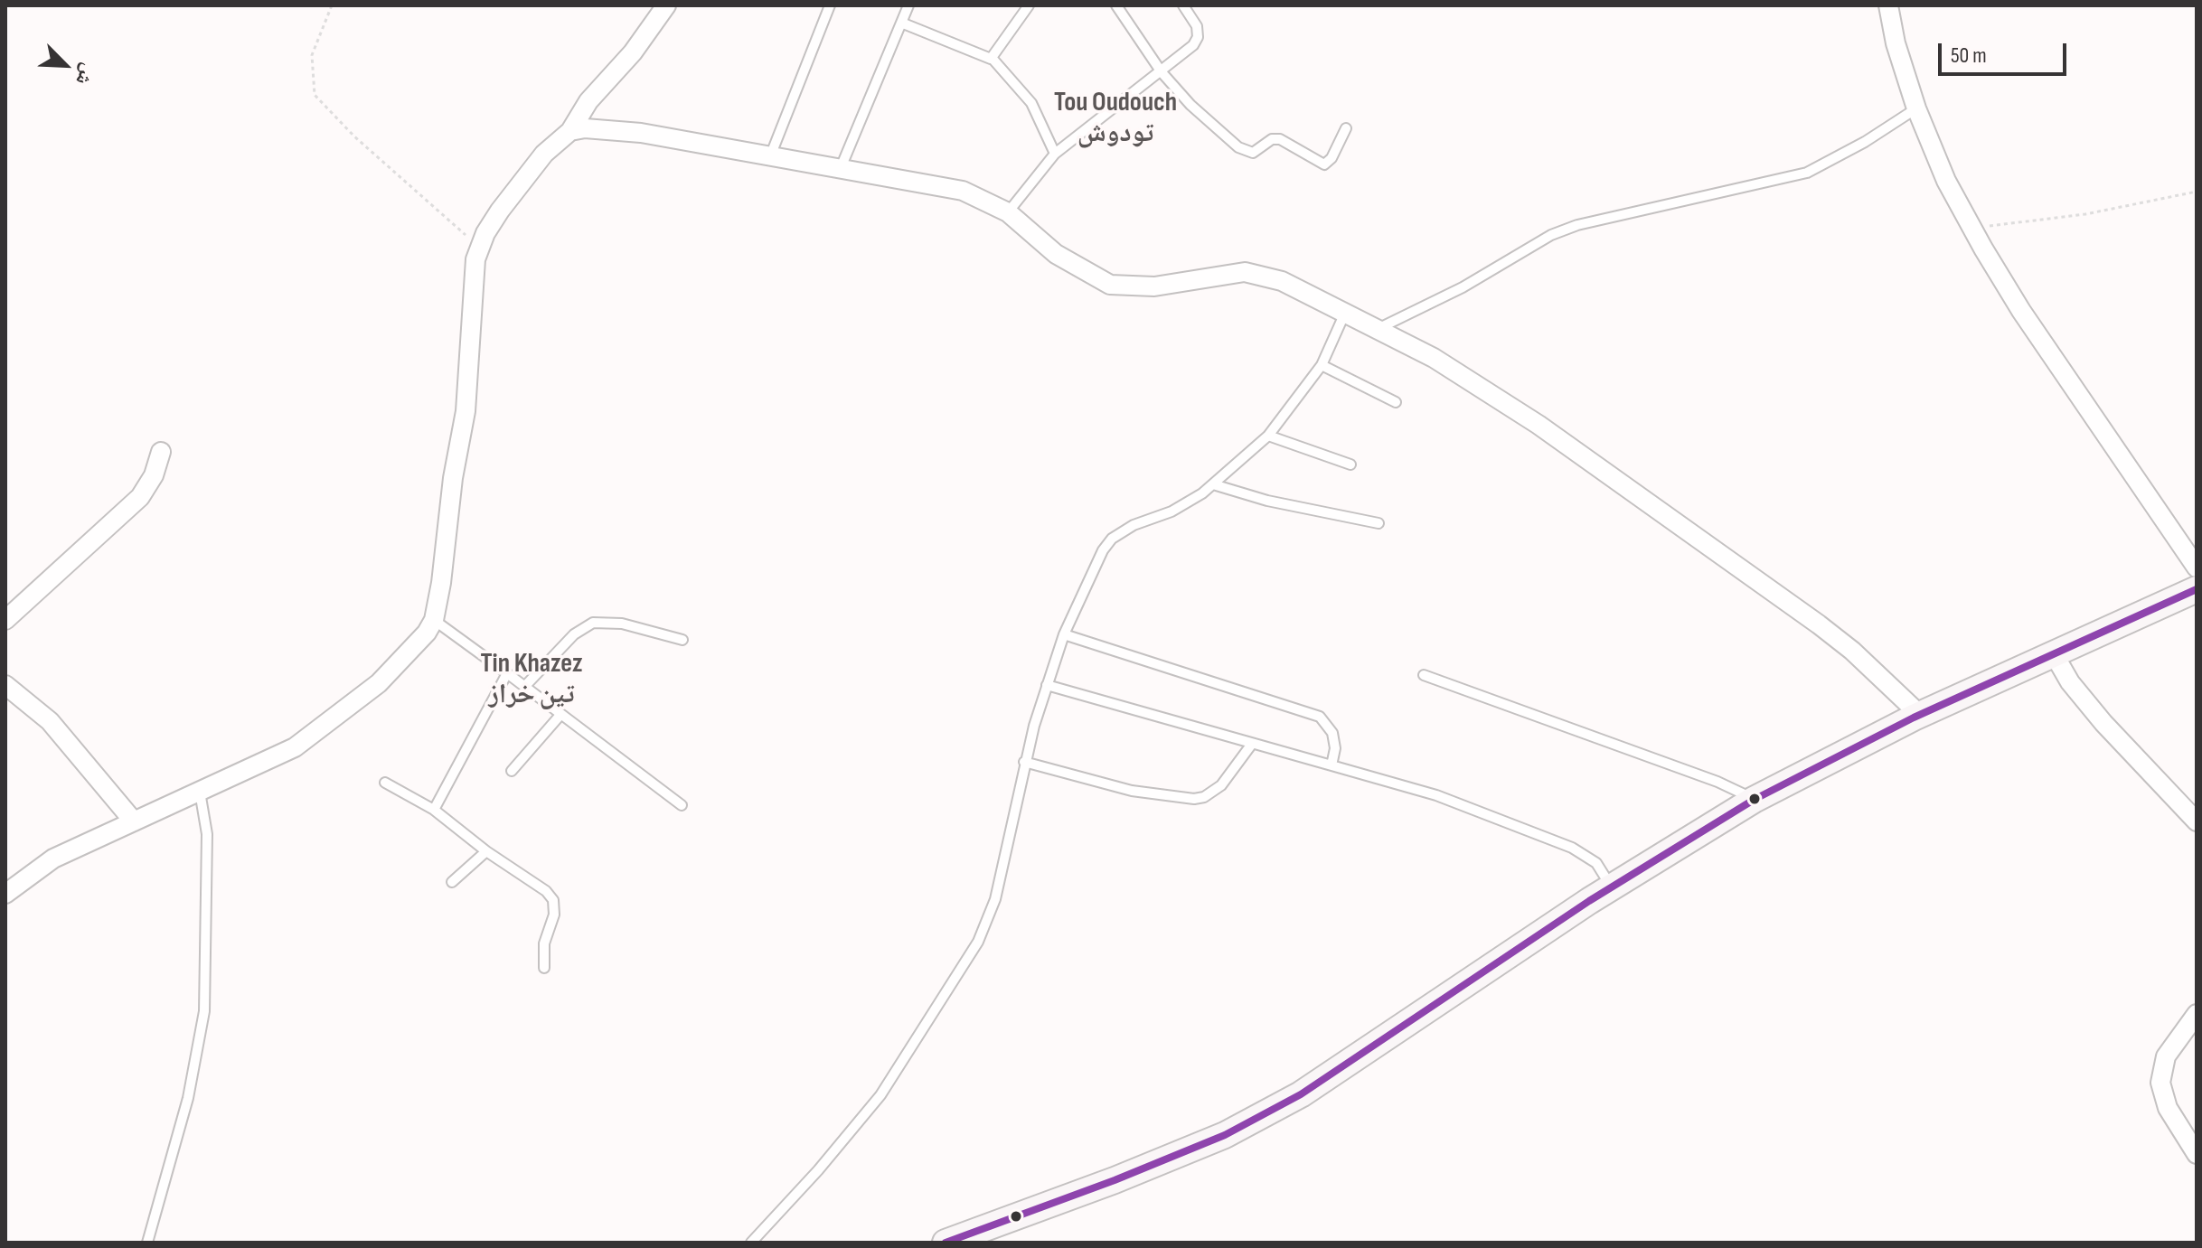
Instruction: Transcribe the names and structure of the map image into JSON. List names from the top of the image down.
{
  "districts": ["Tou Oudouch تودوش", "Tin Khazez تين خراز"],
  "scale_bar": "50 m",
  "north": "bottom right"
}
